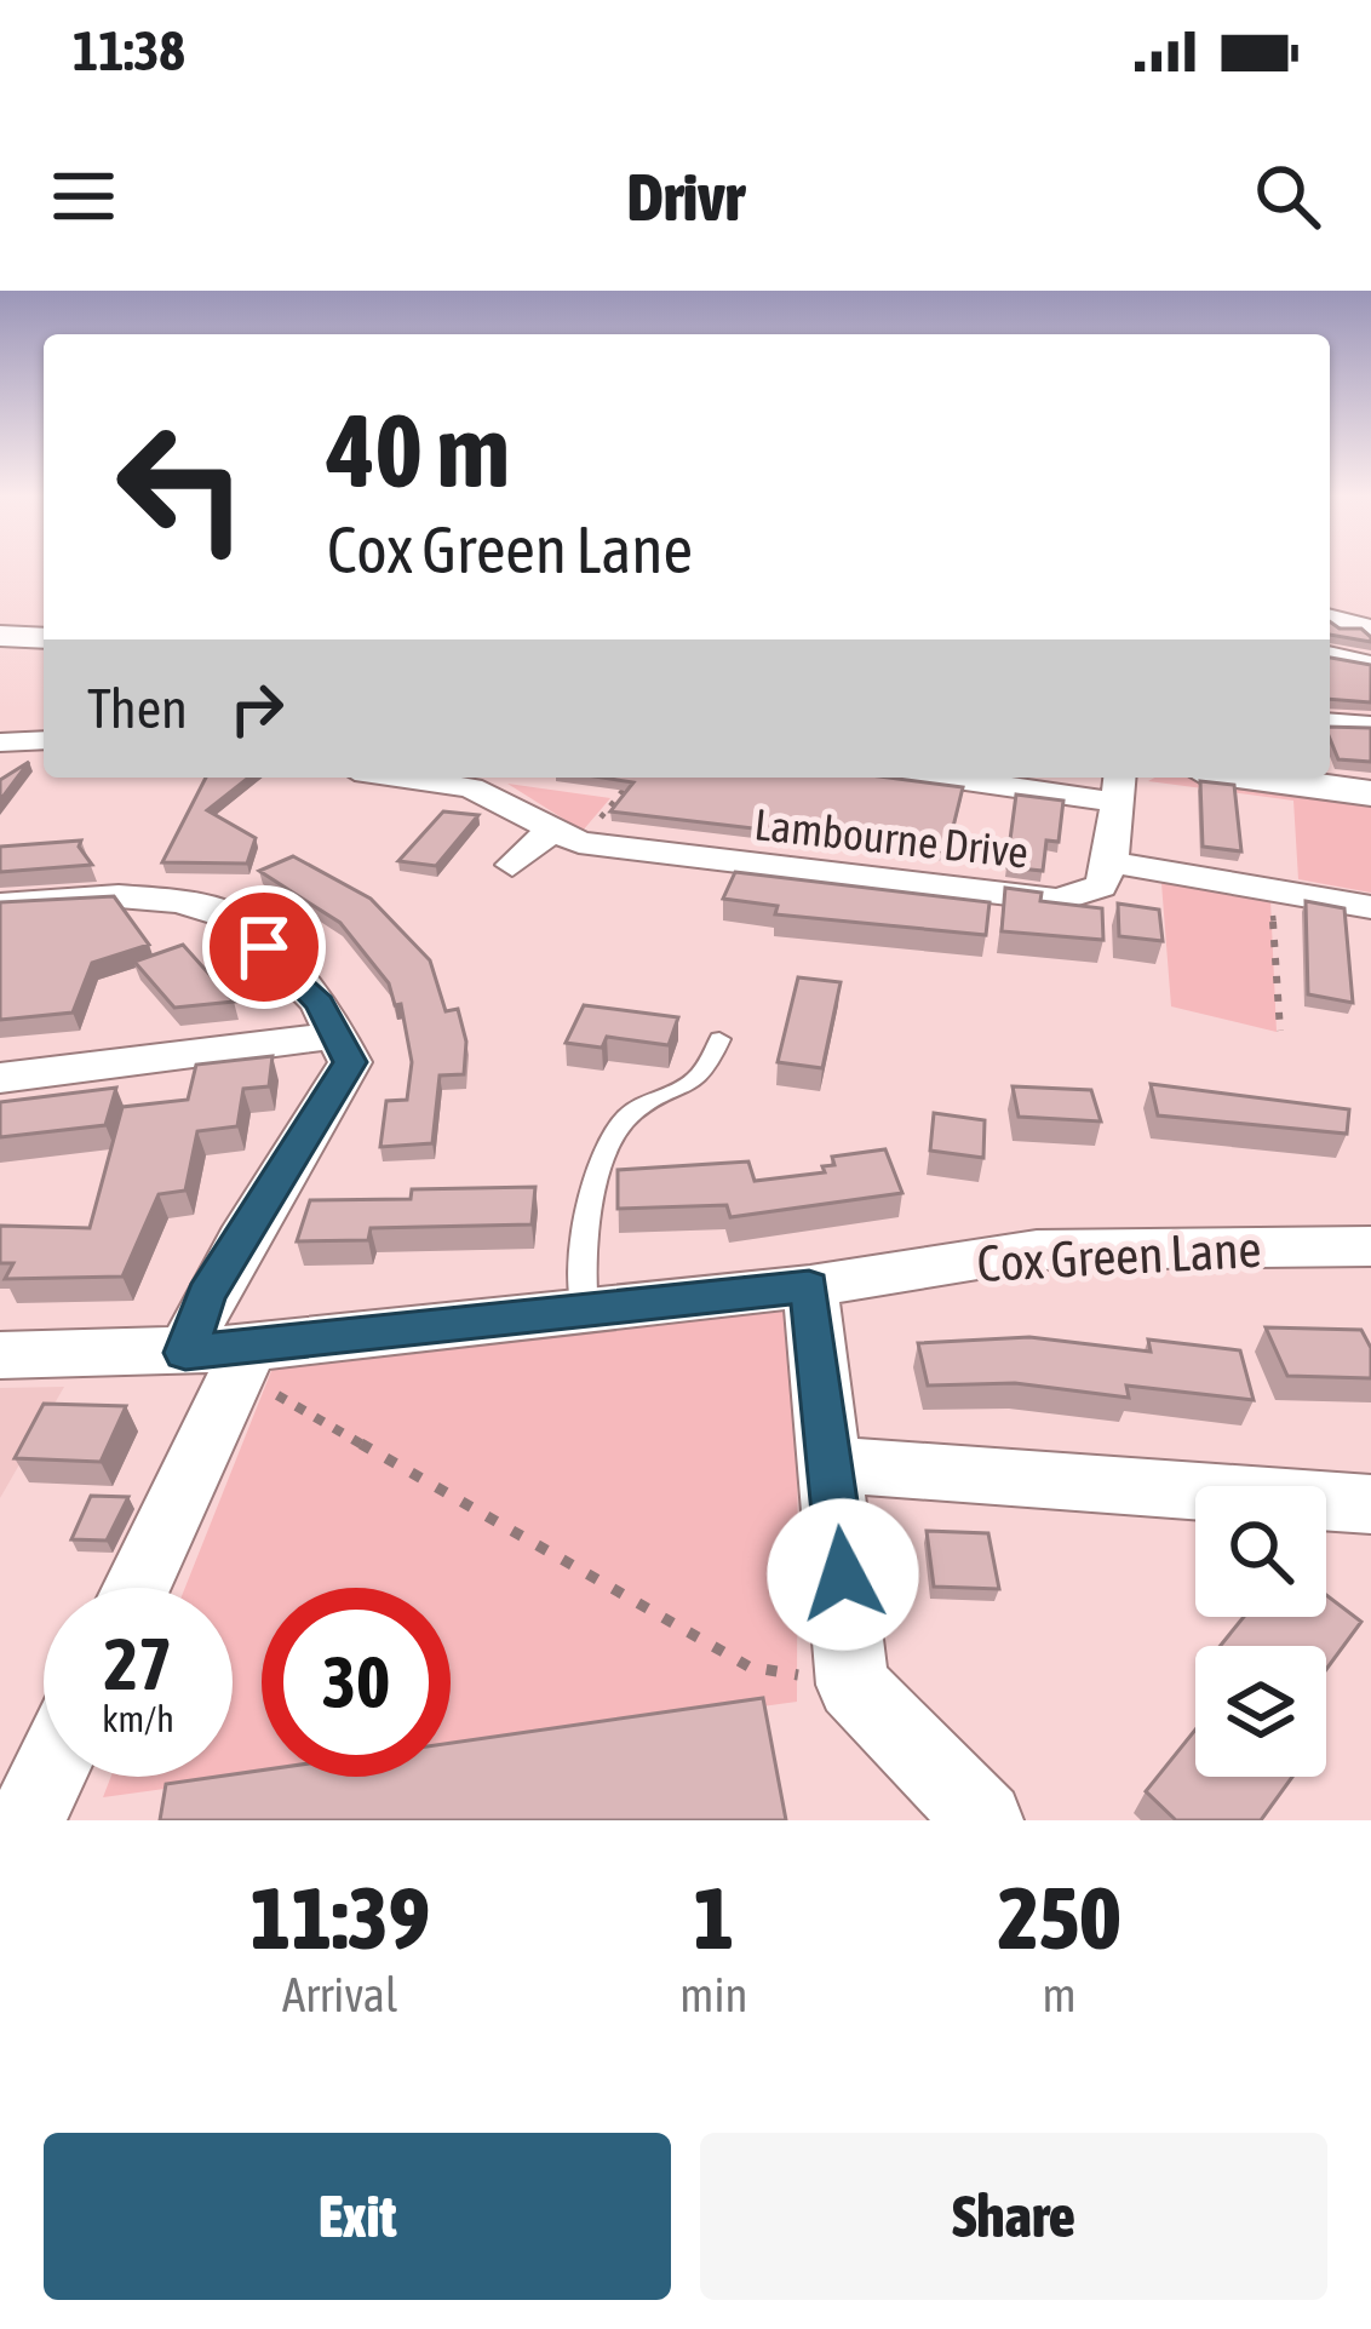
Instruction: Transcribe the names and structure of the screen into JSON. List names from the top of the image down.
{
  "streets": {
    "street": ["Lambourne Drive", "Cox Green Lane"]
  },
  "page": {
    "status": "11:38",
    "header": "Drivr",
    "turn": ["40 m", "Cox Green Lane"],
    "then": "Then",
    "speed": "27 km/h",
    "limit": "30",
    "eta": [
      "11:39",
      "Arrival",
      "1",
      "min",
      "250",
      "m"
    ],
    "buttons": ["Exit", "Share"]
  }
}
